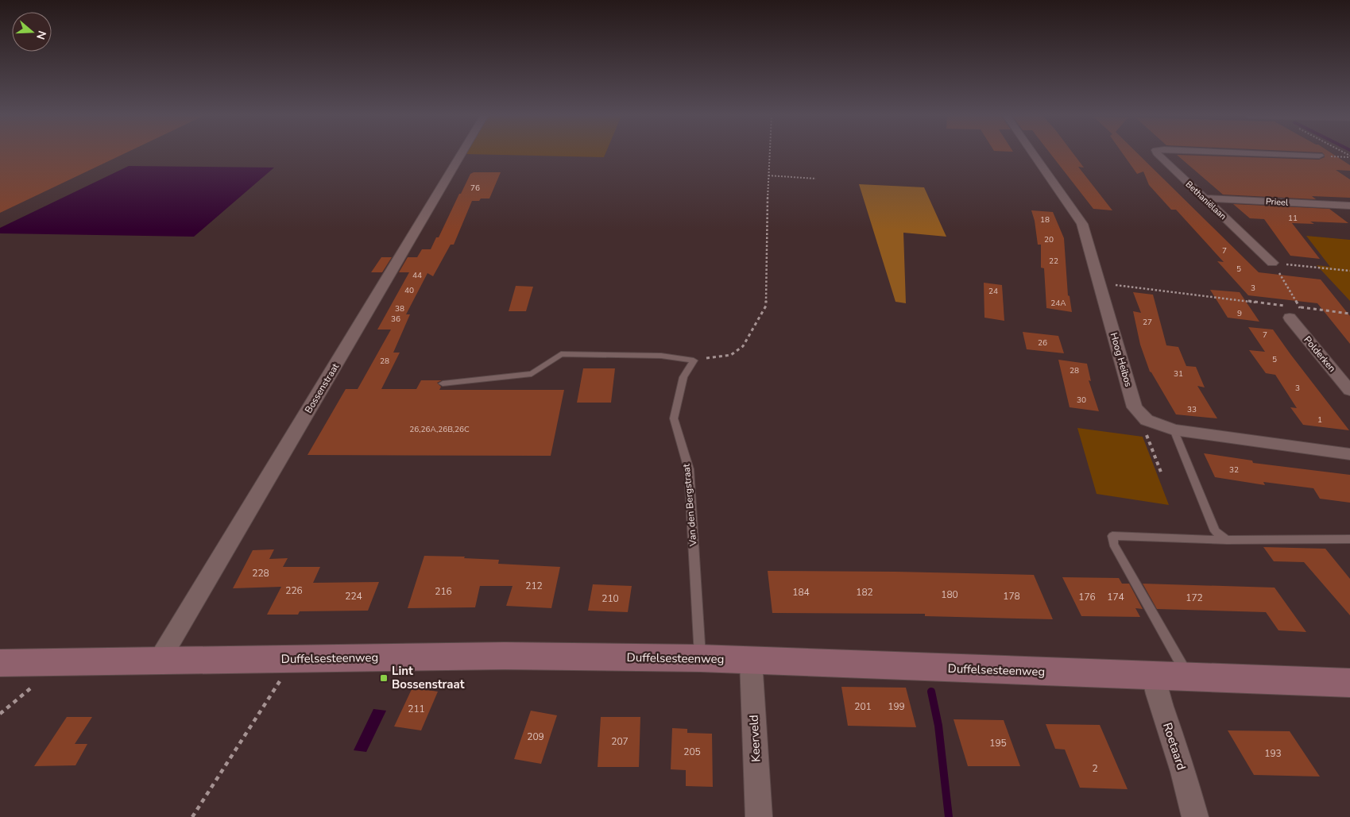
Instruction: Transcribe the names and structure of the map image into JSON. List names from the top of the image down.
{
  "streets": {
    "street": [
      "Bethaniëlaan",
      "Prieel",
      "Polderken",
      "Hoog Heibos",
      "Bossenstraat",
      "Duffelsesteenweg",
      "Keerveld",
      "Roetaard"
    ],
    "lane": ["Van den Bergstraat"]
  },
  "crossings": [
    ["Bethaniëlaan", "Prieel"],
    ["Bossenstraat", "Duffelsesteenweg"],
    ["Van den Bergstraat", "Duffelsesteenweg"],
    ["Duffelsesteenweg", "Keerveld"],
    ["Duffelsesteenweg", "Roetaard"]
  ],
  "places": {
    "transit": ["Lint Bossenstraat"]
  },
  "house_numbers": [
    "76",
    "11",
    "18",
    "20",
    "7",
    "22",
    "5",
    "44",
    "3",
    "40",
    "24",
    "24A",
    "38",
    "9",
    "36",
    "27",
    "7",
    "26",
    "5",
    "28",
    "28",
    "31",
    "3",
    "30",
    "33",
    "1",
    "26,26A,26B,26C",
    "32",
    "228",
    "212",
    "226",
    "216",
    "184",
    "182",
    "180",
    "224",
    "178",
    "176",
    "174",
    "172",
    "210",
    "201",
    "199",
    "211",
    "209",
    "207",
    "195",
    "205",
    "193",
    "2"
  ],
  "north": "right"
}
